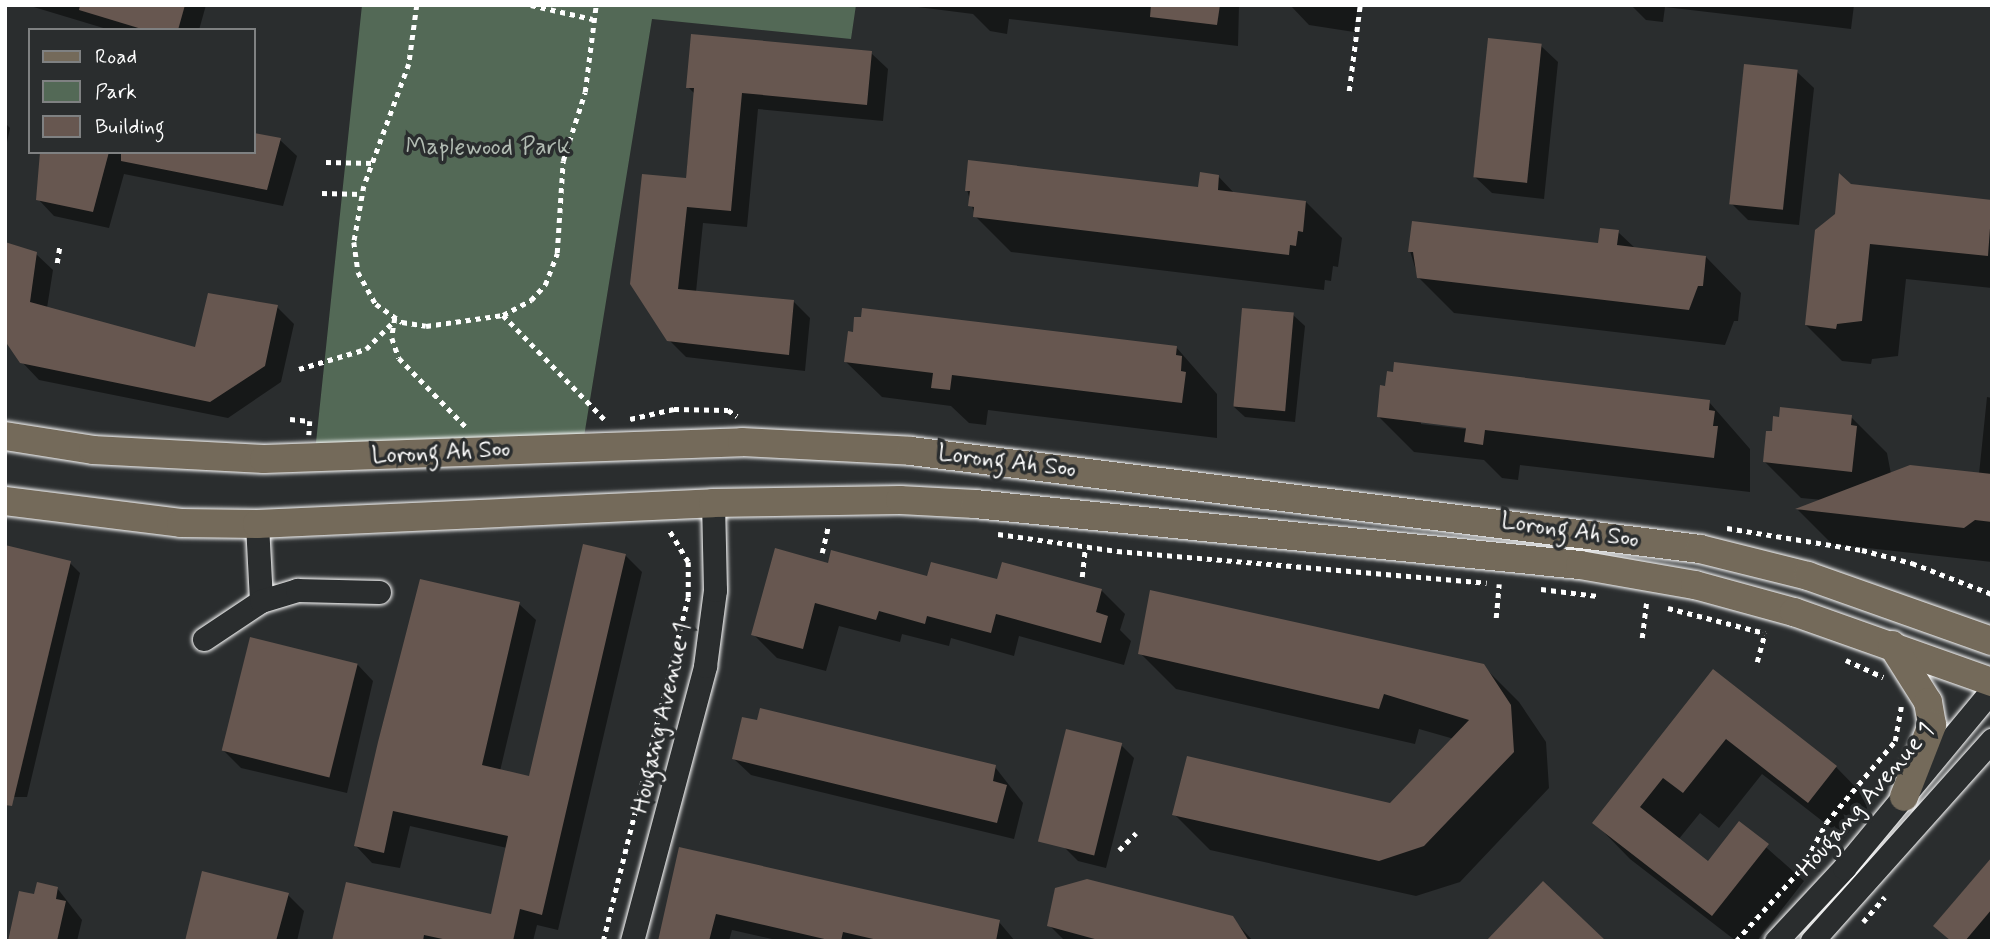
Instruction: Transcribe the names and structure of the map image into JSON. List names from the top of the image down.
{
  "streets": {
    "main road": ["Lorong Ah Soo"],
    "street": ["Hougang Avenue 1"]
  },
  "crossings": [
    ["Lorong Ah Soo", "Hougang Avenue 1"]
  ],
  "parks": ["Maplewood Park"],
  "legend": ["Road", "Park", "Building"]
}
